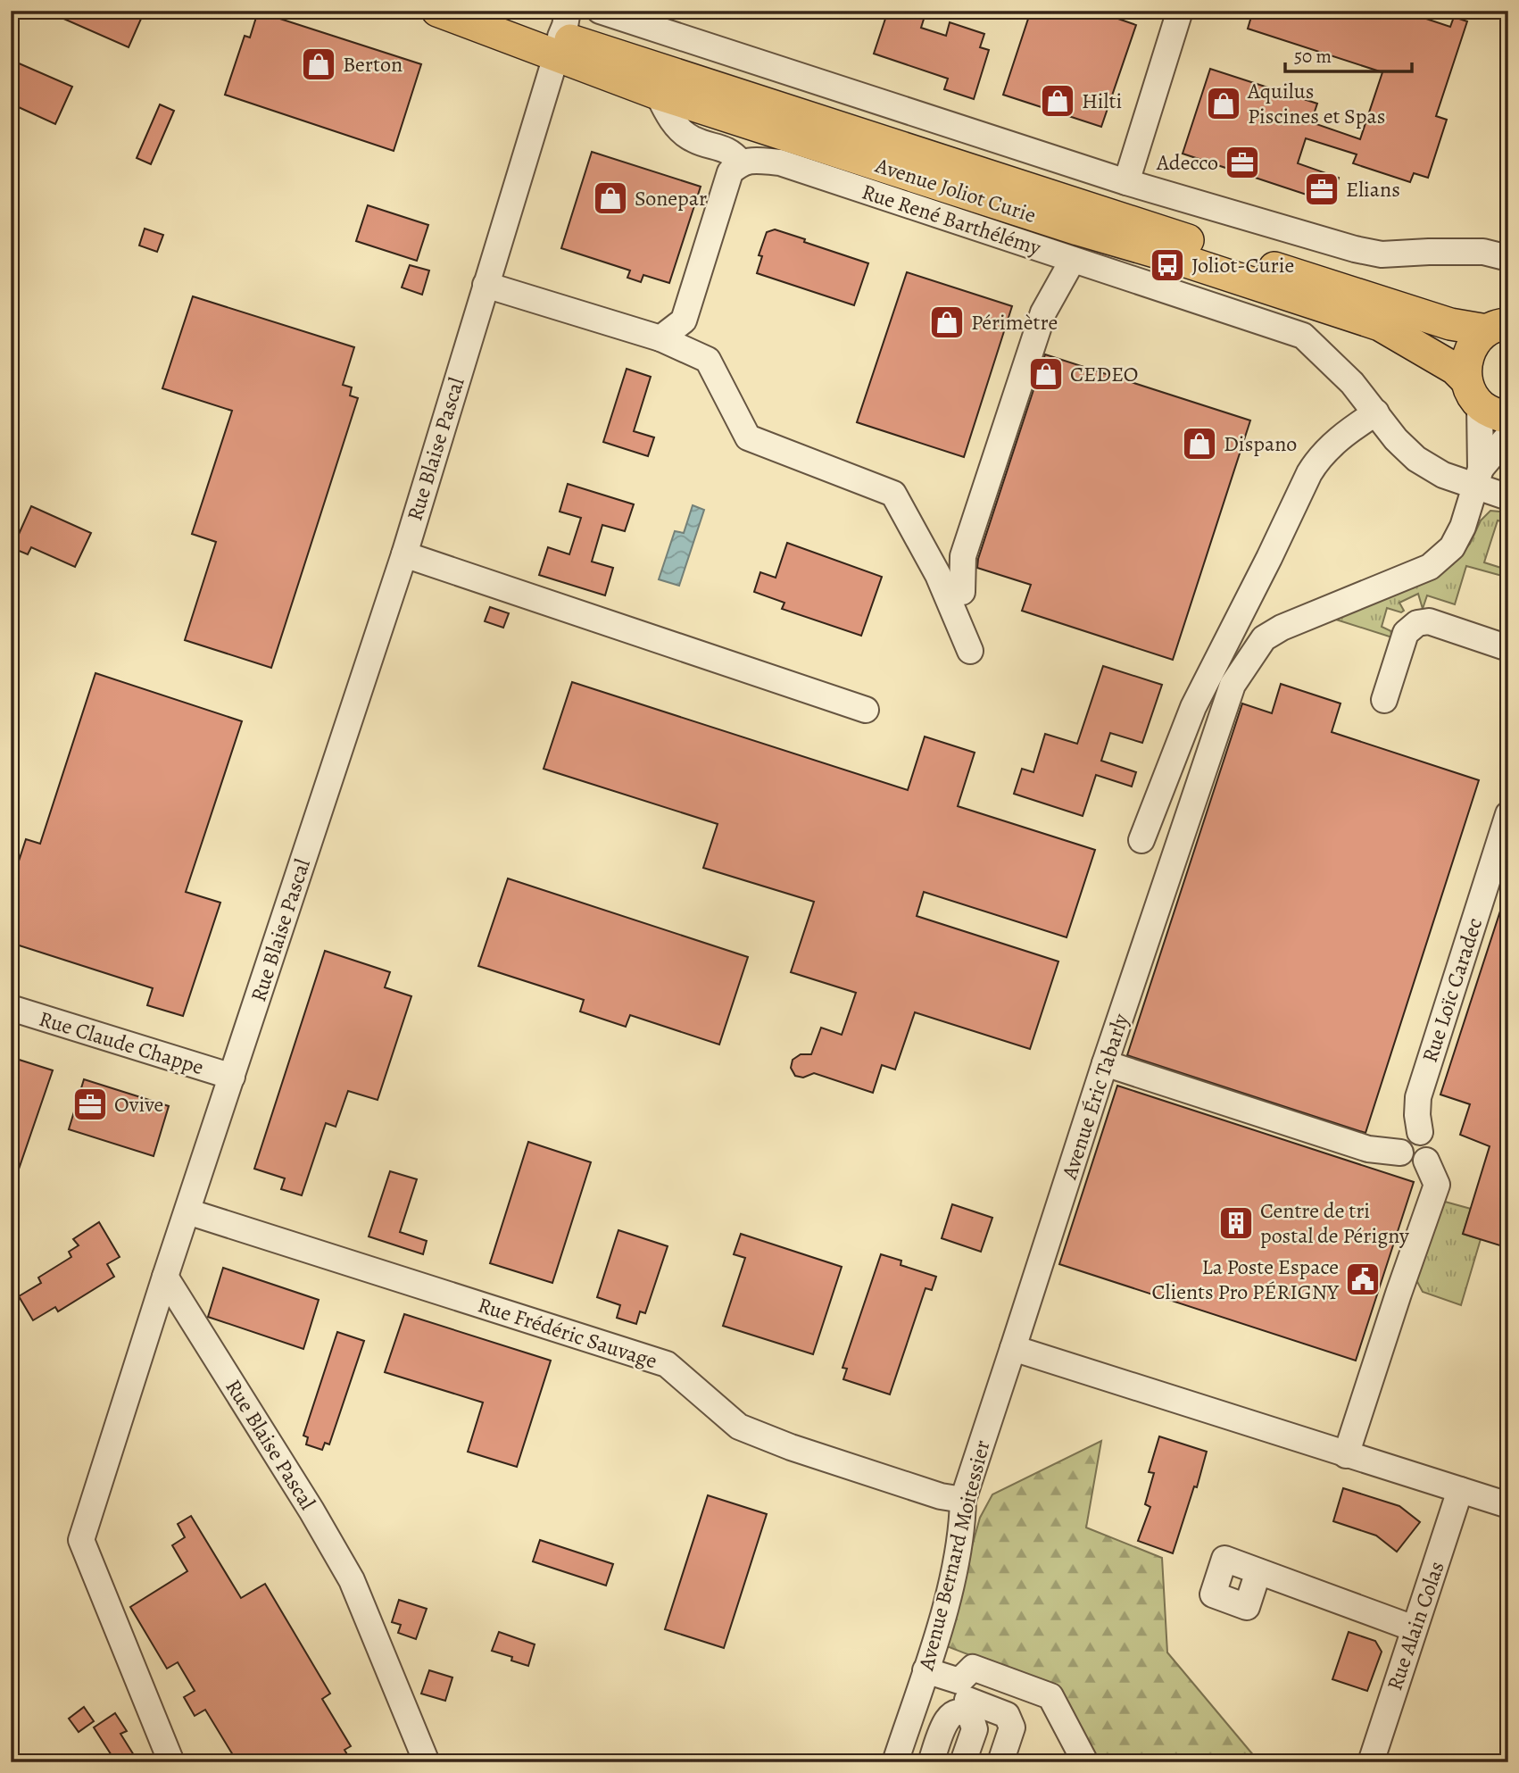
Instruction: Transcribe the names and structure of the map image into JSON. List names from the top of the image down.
{
  "streets": {
    "main road": ["Avenue Joliot Curie"],
    "street": [
      "Rue René Barthélémy",
      "Rue Blaise Pascal",
      "Rue Loïc Caradec",
      "Rue Claude Chappe",
      "Avenue Éric Tabarly",
      "Rue Frédéric Sauvage",
      "Avenue Bernard Moitessier",
      "Rue Alain Colas"
    ]
  },
  "crossings": [
    ["Avenue Joliot Curie", "Rue Blaise Pascal"],
    ["Avenue Joliot Curie", "Avenue Éric Tabarly"],
    ["Rue René Barthélémy", "Avenue Éric Tabarly"],
    ["Rue Blaise Pascal", "Rue Claude Chappe"],
    ["Rue Blaise Pascal", "Rue Frédéric Sauvage"],
    ["Avenue Éric Tabarly", "Avenue Bernard Moitessier"],
    ["Rue Frédéric Sauvage", "Avenue Bernard Moitessier"]
  ],
  "places": {
    "shop": [
      "Berton",
      "Hilti",
      "Aquilus Piscines et Spas",
      "Sonepar",
      "Périmètre",
      "CEDEO",
      "Dispano"
    ],
    "office": ["Adecco", "Elians", "Ovive"],
    "bus stop": ["Joliot-Curie"],
    "building": ["Centre de tri postal de Périgny"],
    "public building": ["La Poste Espace Clients Pro PÉRIGNY"]
  },
  "scale_bar": "50 m"
}
